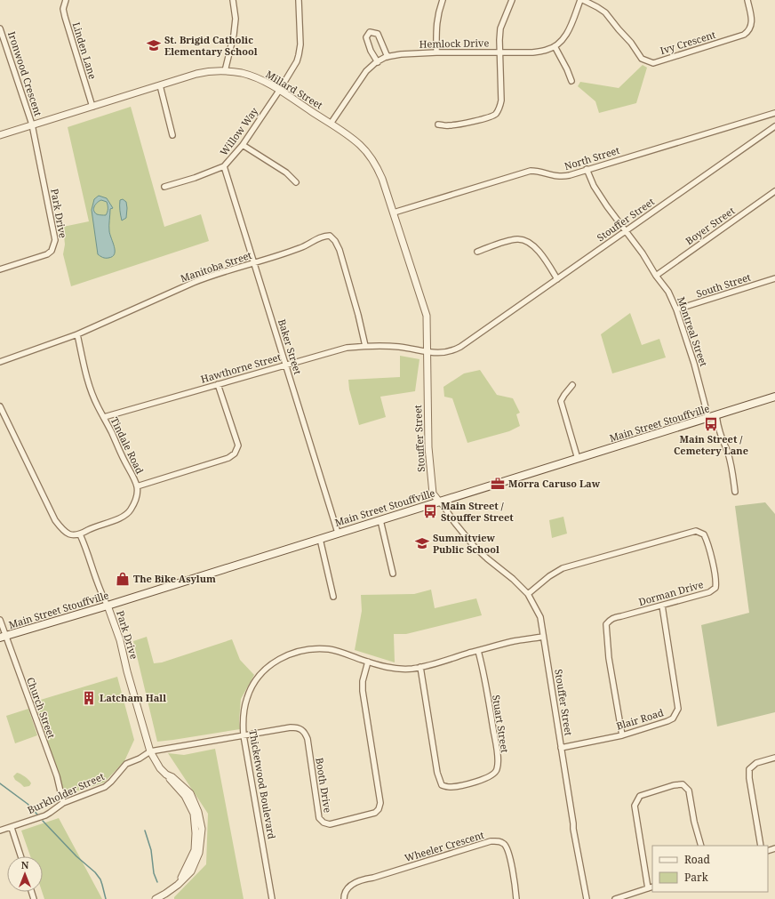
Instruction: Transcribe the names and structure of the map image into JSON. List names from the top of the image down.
{
  "streets": {
    "main road": ["Main Street Stouffville"],
    "street": [
      "Ivy Crescent",
      "Hemlock Drive",
      "Linden Lane",
      "Ironwood Crescent",
      "Millard Street",
      "Willow Way",
      "North Street",
      "Park Drive",
      "Stouffer Street",
      "Boyer Street",
      "Manitoba Street",
      "South Street",
      "Montreal Street",
      "Baker Street",
      "Hawthorne Street",
      "Tindale Road",
      "Dorman Drive",
      "Church Street",
      "Blair Road",
      "Stuart Street",
      "Thicketwood Boulevard",
      "Booth Drive",
      "Burkholder Street",
      "Wheeler Crescent"
    ]
  },
  "crossings": [
    ["Ivy Crescent", "Hemlock Drive"],
    ["Hemlock Drive", "Millard Street"],
    ["Linden Lane", "Millard Street"],
    ["Ironwood Crescent", "Millard Street"],
    ["Ironwood Crescent", "Park Drive"],
    ["Millard Street", "Willow Way"],
    ["Millard Street", "North Street"],
    ["Millard Street", "Park Drive"],
    ["Millard Street", "Stouffer Street"],
    ["Millard Street", "Hawthorne Street"],
    ["Willow Way", "Baker Street"],
    ["North Street", "Montreal Street"],
    ["Park Drive", "Main Street Stouffville"],
    ["Park Drive", "Tindale Road"],
    ["Park Drive", "Burkholder Street"],
    ["Stouffer Street", "Montreal Street"],
    ["Stouffer Street", "Hawthorne Street"],
    ["Stouffer Street", "Main Street Stouffville"],
    ["Stouffer Street", "Dorman Drive"],
    ["Stouffer Street", "Blair Road"],
    ["Stouffer Street", "Thicketwood Boulevard"],
    ["Boyer Street", "Montreal Street"],
    ["Manitoba Street", "Baker Street"],
    ["Manitoba Street", "Hawthorne Street"],
    ["Manitoba Street", "Tindale Road"],
    ["South Street", "Montreal Street"],
    ["Montreal Street", "Main Street Stouffville"],
    ["Baker Street", "Hawthorne Street"],
    ["Baker Street", "Main Street Stouffville"],
    ["Hawthorne Street", "Tindale Road"],
    ["Main Street Stouffville", "Church Street"],
    ["Dorman Drive", "Blair Road"],
    ["Church Street", "Burkholder Street"],
    ["Stuart Street", "Thicketwood Boulevard"],
    ["Thicketwood Boulevard", "Booth Drive"]
  ],
  "places": {
    "school or university": ["St. Brigid Catholic Elementary School", "Summitview Public School"],
    "bus stop": ["Main Street / Cemetery Lane", "Main Street / Stouffer Street"],
    "office": ["Morra Caruso Law"],
    "shop": ["The Bike Asylum"],
    "building": ["Latcham Hall"]
  },
  "legend": ["Road", "Park"],
  "north": "top"
}
